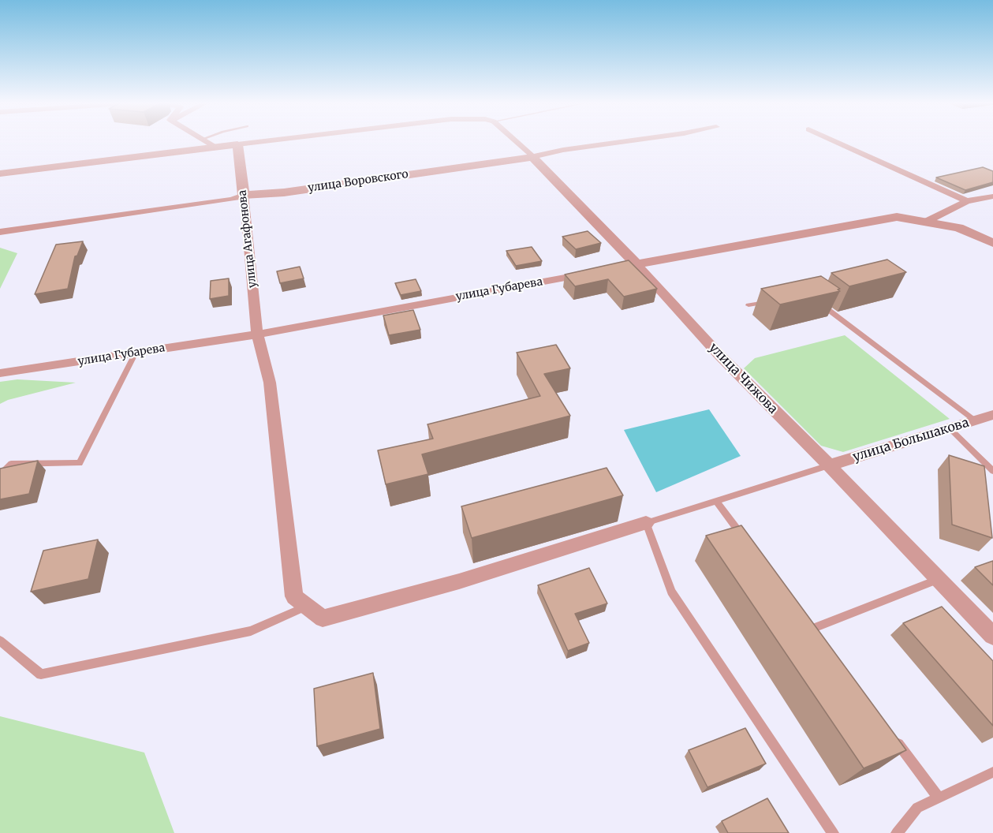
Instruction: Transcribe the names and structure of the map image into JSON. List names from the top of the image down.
{
  "streets": {
    "street": [
      "улица Воровского",
      "улица Агафонова",
      "улица Губарева",
      "улица Чижова",
      "улица Большакова"
    ]
  },
  "crossings": [
    ["улица Воровского", "улица Агафонова"],
    ["улица Воровского", "улица Чижова"],
    ["улица Агафонова", "улица Губарева"],
    ["улица Чижова", "улица Большакова"]
  ]
}
